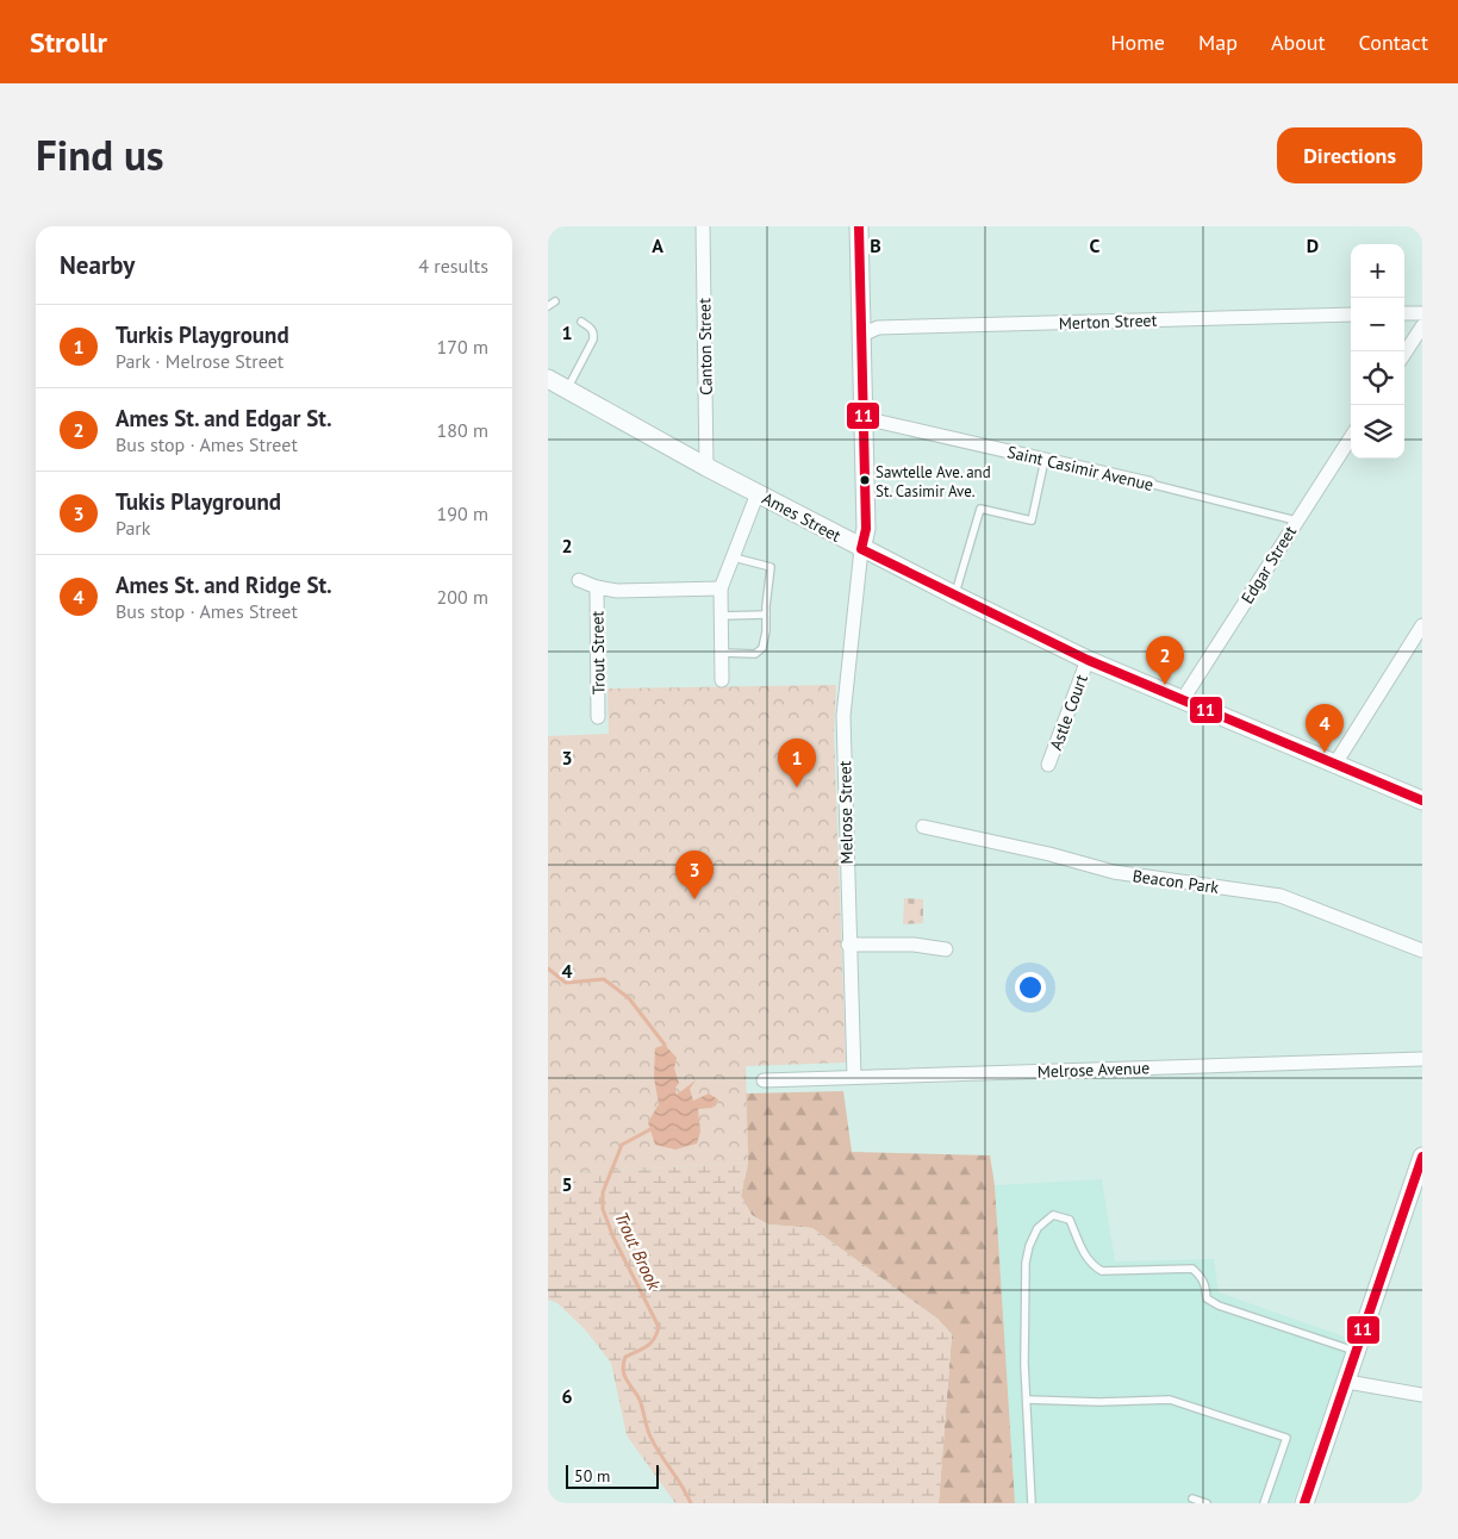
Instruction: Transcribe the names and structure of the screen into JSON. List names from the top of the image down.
{
  "streets": {
    "street": [
      "Merton Street",
      "Canton Street",
      "Saint Casimir Avenue",
      "Ames Street",
      "Edgar Street",
      "Trout Street",
      "Astle Court",
      "Melrose Street",
      "Beacon Park",
      "Melrose Avenue"
    ]
  },
  "crossings": [
    ["Canton Street", "Ames Street"],
    ["Saint Casimir Avenue", "Edgar Street"],
    ["Ames Street", "Edgar Street"],
    ["Ames Street", "Astle Court"],
    ["Ames Street", "Melrose Street"],
    ["Melrose Street", "Melrose Avenue"]
  ],
  "water": ["Trout Brook"],
  "places": ["Sawtelle Ave. and St. Casimir Ave."],
  "lines": ["transit line 11"],
  "scale_bar": "50 m",
  "page": {
    "header": "Strollr",
    "nav": [
      "Home",
      "Map",
      "About",
      "Contact"
    ],
    "title": "Find us",
    "buttons": "Directions",
    "heading": ["Nearby", "4 results"],
    "map_buttons": ["+", "−"],
    "list": [
      {
        "mark": "1",
        "name": "Turkis Playground",
        "note": "Park · Melrose Street",
        "value": "170 m"
      },
      {
        "mark": "2",
        "name": "Ames St. and Edgar St.",
        "note": "Bus stop · Ames Street",
        "value": "180 m"
      },
      {
        "mark": "3",
        "name": "Tukis Playground",
        "note": "Park",
        "value": "190 m"
      },
      {
        "mark": "4",
        "name": "Ames St. and Ridge St.",
        "note": "Bus stop · Ames Street",
        "value": "200 m"
      }
    ],
    "pins": [
      "2",
      "4",
      "1",
      "3"
    ],
    "scale": "50 m"
  },
  "grid": {
    "columns": [
      "A",
      "B",
      "C",
      "D"
    ],
    "rows": [
      "1",
      "2",
      "3",
      "4",
      "5",
      "6"
    ]
  }
}
